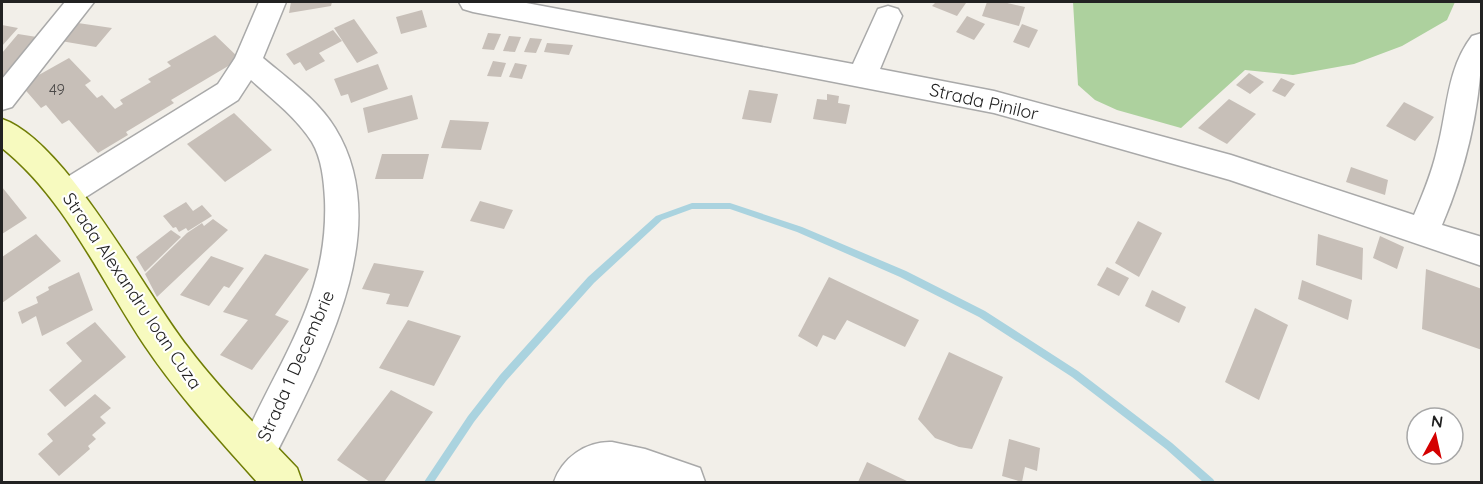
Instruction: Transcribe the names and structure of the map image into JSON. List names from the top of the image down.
{
  "streets": {
    "main road": ["Strada Alexandru Ioan Cuza"],
    "street": ["Strada Pinilor", "Strada 1 Decembrie"]
  },
  "crossings": [
    ["Strada Alexandru Ioan Cuza", "Strada 1 Decembrie"]
  ],
  "house_numbers": ["49"],
  "north": "top"
}
